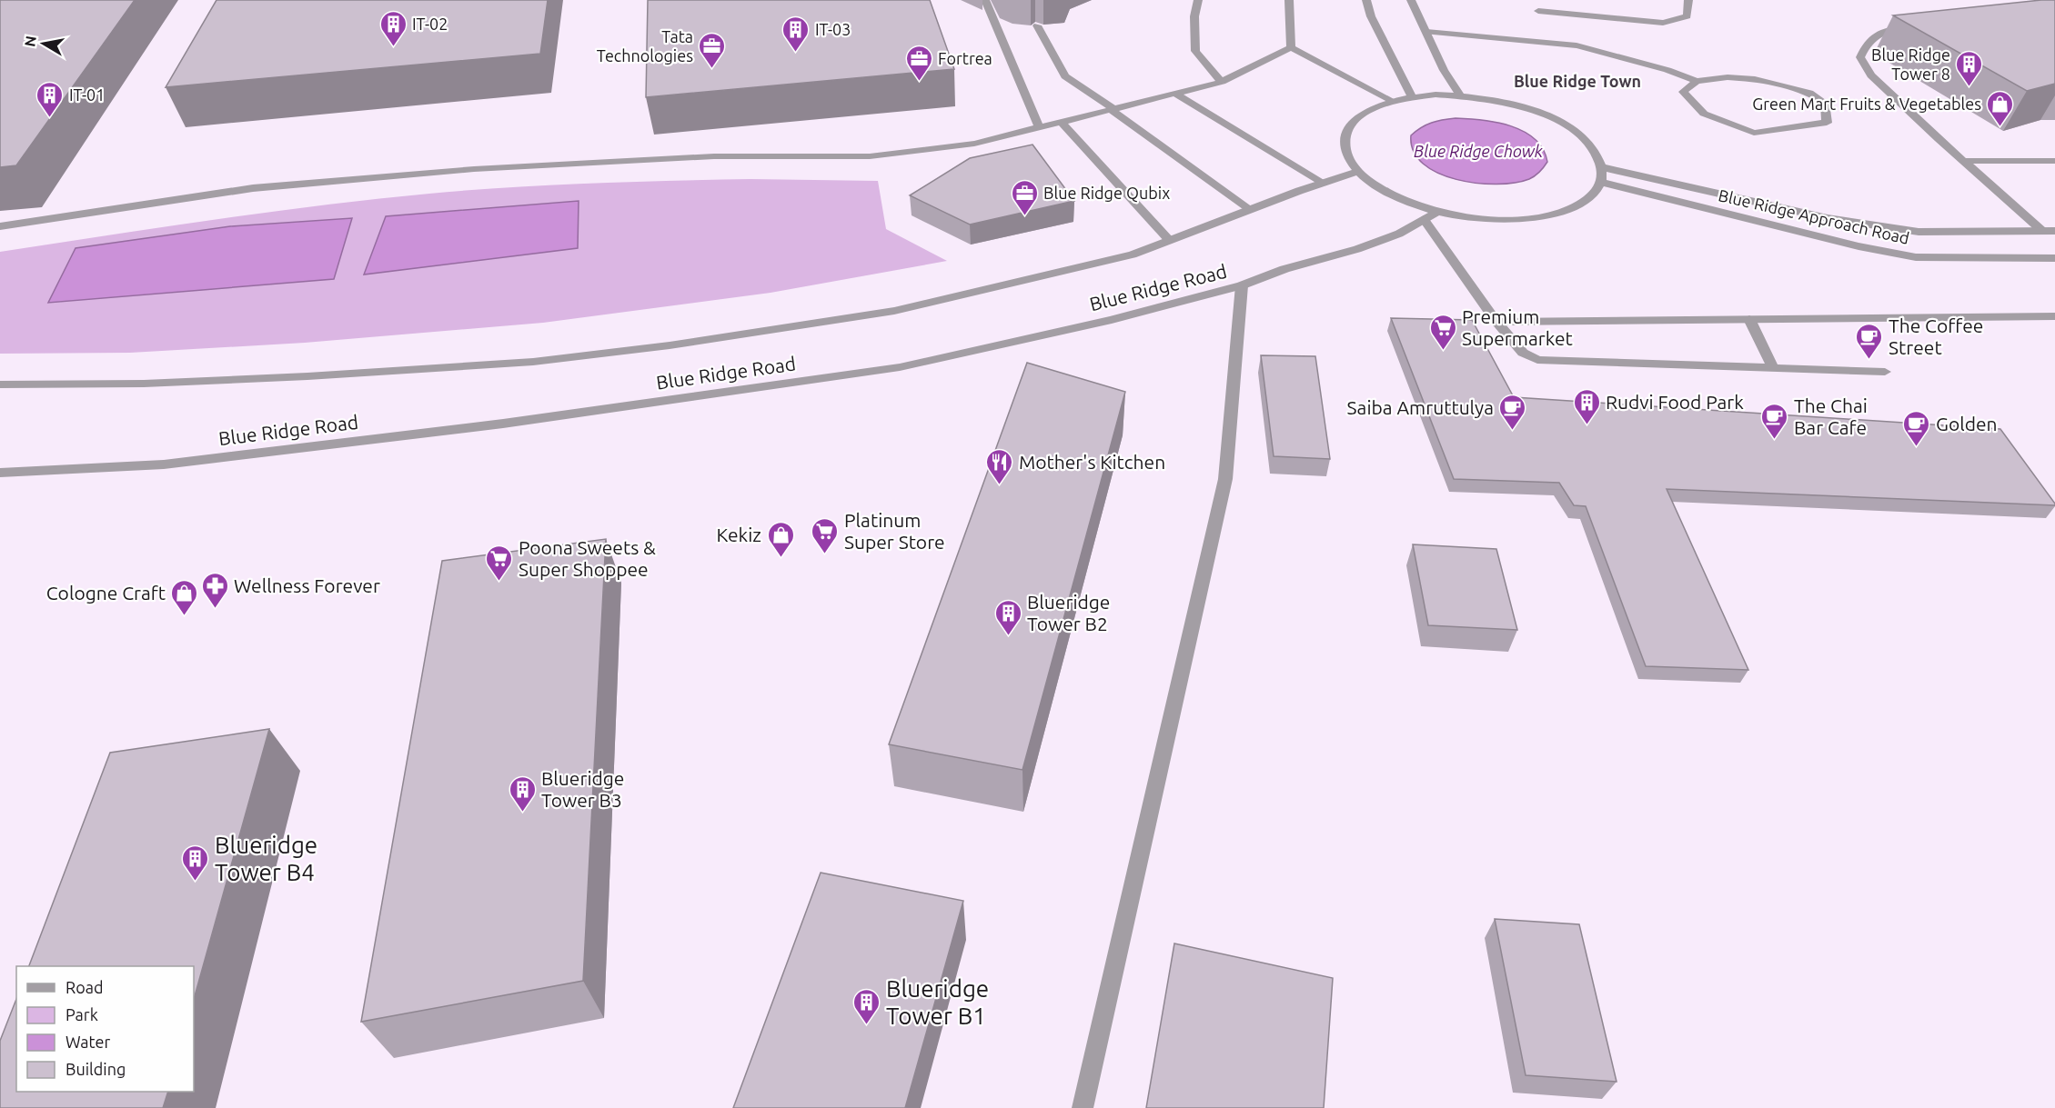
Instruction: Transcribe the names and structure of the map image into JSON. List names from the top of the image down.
{
  "streets": {
    "street": ["Blue Ridge Approach Road", "Blue Ridge Road"]
  },
  "districts": ["Blue Ridge Town"],
  "water": ["Blue Ridge Chowk"],
  "places": {
    "building": [
      "IT-02",
      "IT-03",
      "Blue Ridge Tower 8",
      "IT-01",
      "Rudvi Food Park",
      "Blueridge Tower B2",
      "Blueridge Tower B3",
      "Blueridge Tower B4",
      "Blueridge Tower B1"
    ],
    "office": ["Tata Technologies", "Fortrea", "Blue Ridge Qubix"],
    "shop": ["Green Mart Fruits & Vegetables", "Kekiz", "Cologne Craft"],
    "supermarket": ["Premium Supermarket", "Platinum Super Store", "Poona Sweets & Super Shoppee"],
    "cafe": [
      "The Coffee Street",
      "Saiba Amruttulya",
      "The Chai Bar Cafe",
      "Golden"
    ],
    "restaurant": ["Mother's Kitchen"],
    "pharmacy": ["Wellness Forever"]
  },
  "legend": [
    "Road",
    "Park",
    "Water",
    "Building"
  ],
  "north": "left"
}
